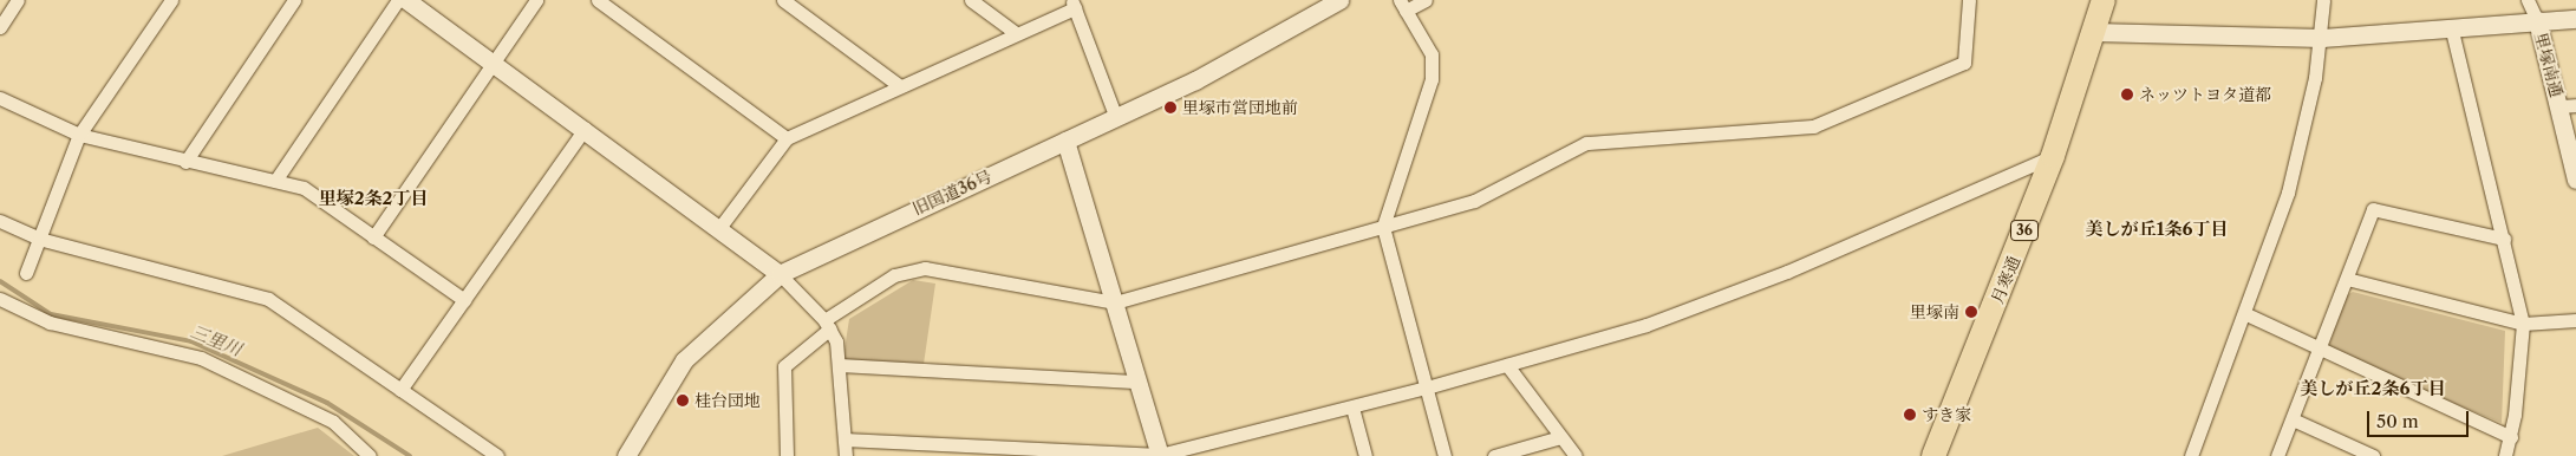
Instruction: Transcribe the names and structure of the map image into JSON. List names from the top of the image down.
{
  "streets": {
    "highway": ["36", "月寒通"],
    "street": ["里塚南通", "旧国道36号"]
  },
  "districts": ["里塚2条2丁目", "美しが丘1条6丁目", "美しが丘2条6丁目"],
  "water": ["三里川"],
  "places": [
    "ネッツトヨタ道都",
    "里塚市営団地前",
    "里塚南",
    "桂台団地",
    "すき家"
  ],
  "scale_bar": "50 m"
}
